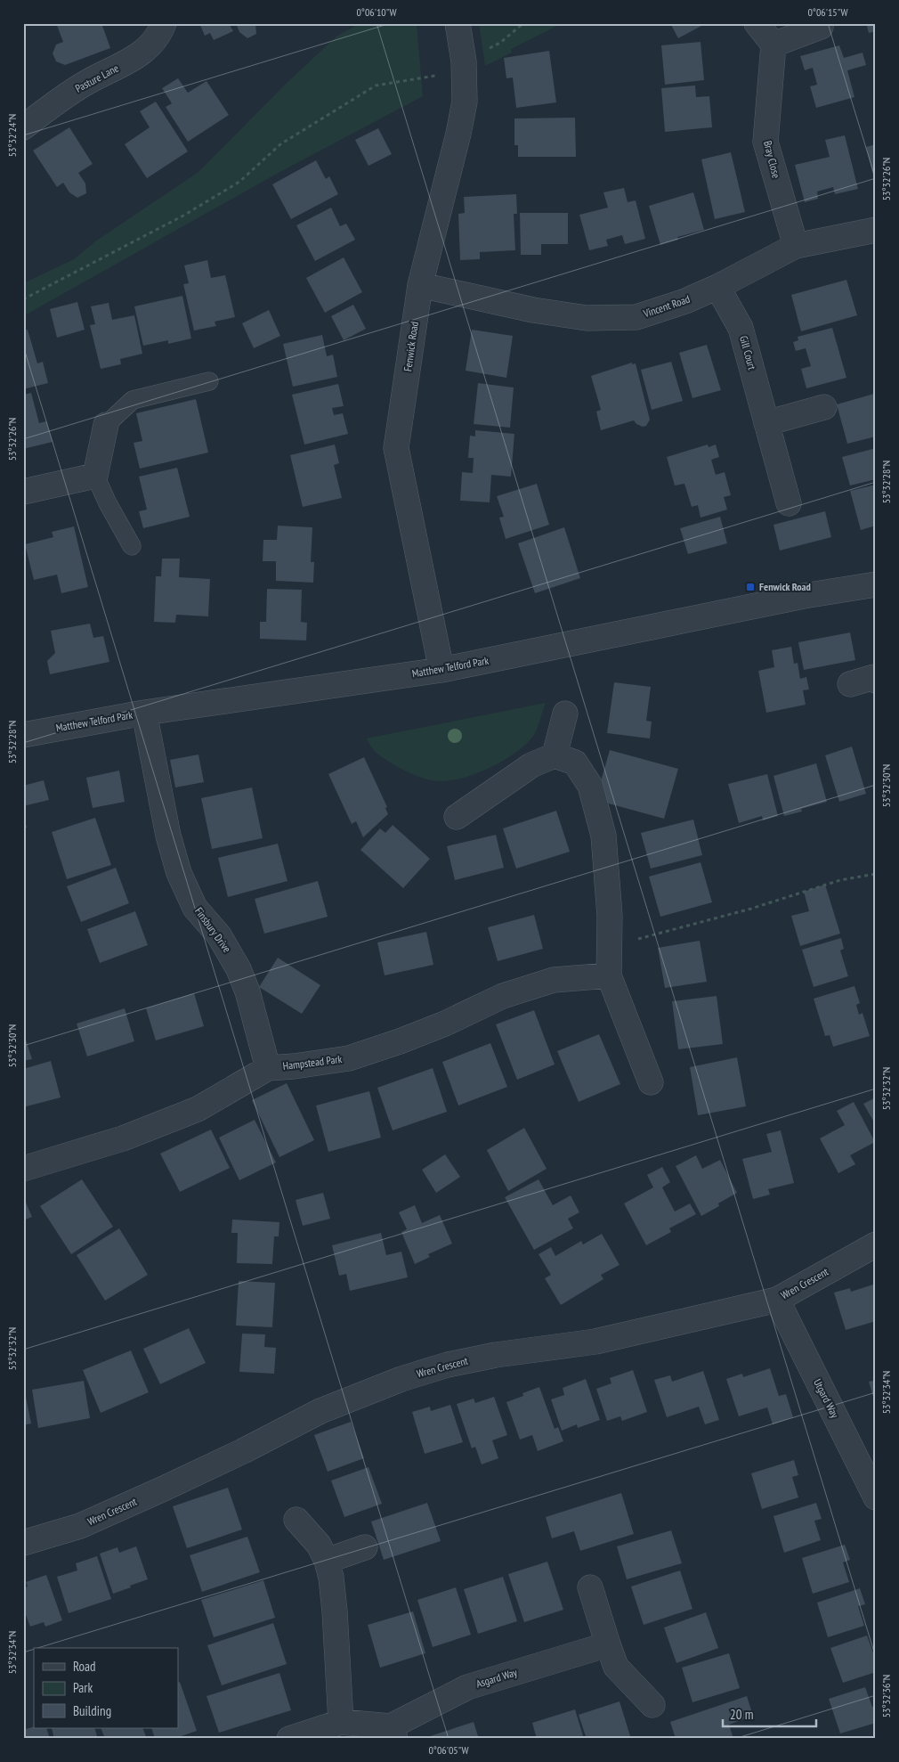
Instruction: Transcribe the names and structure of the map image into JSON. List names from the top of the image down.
{
  "streets": {
    "street": [
      "Pasture Lane",
      "Bray Close",
      "Vincent Road",
      "Fenwick Road",
      "Gill Court",
      "Matthew Telford Park",
      "Finsbury Drive",
      "Hampstead Park",
      "Wren Crescent",
      "Utgard Way",
      "Asgard Way"
    ]
  },
  "crossings": [
    ["Bray Close", "Vincent Road"],
    ["Vincent Road", "Fenwick Road"],
    ["Vincent Road", "Gill Court"],
    ["Fenwick Road", "Matthew Telford Park"],
    ["Matthew Telford Park", "Finsbury Drive"],
    ["Finsbury Drive", "Hampstead Park"],
    ["Wren Crescent", "Utgard Way"]
  ],
  "places": {
    "transit": ["Fenwick Road"]
  },
  "legend": ["Road", "Park", "Building"],
  "scale_bar": "20 m",
  "coordinates": [
    "0°06'10\"W",
    "0°06'15\"W",
    "53°32'24\"N",
    "53°32'26\"N",
    "53°32'28\"N",
    "53°32'30\"N",
    "53°32'32\"N",
    "53°32'34\"N",
    "53°32'36\"N",
    "0°06'05\"W"
  ]
}
